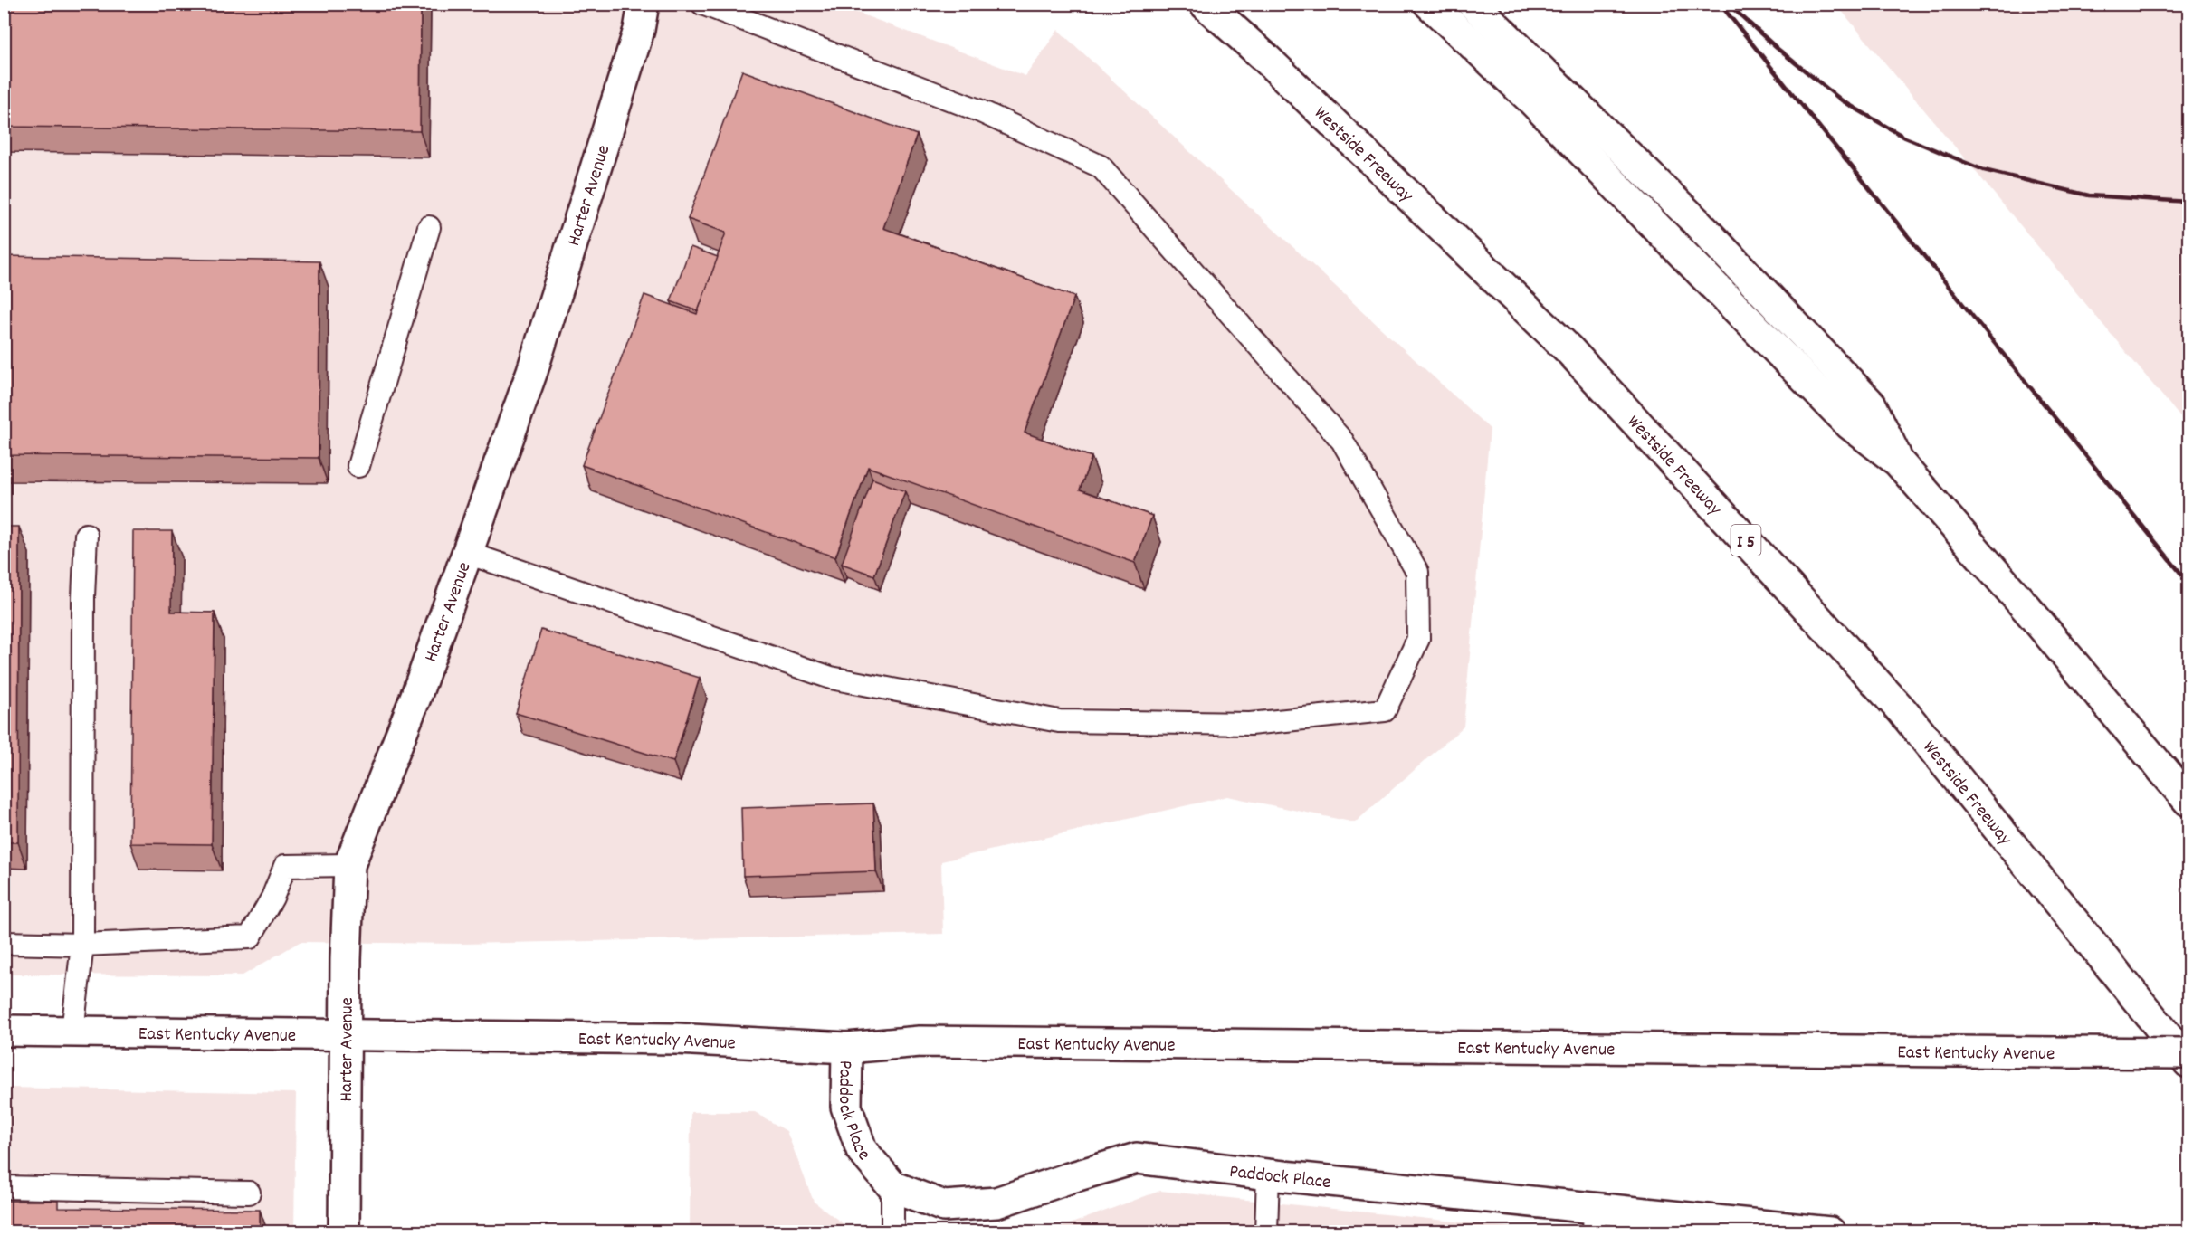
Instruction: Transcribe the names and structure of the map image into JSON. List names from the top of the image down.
{
  "streets": {
    "main road": [
      "Westside Freeway",
      "Harter Avenue",
      "I 5",
      "East Kentucky Avenue",
      "Paddock Place"
    ]
  },
  "crossings": [
    ["Harter Avenue", "East Kentucky Avenue"],
    ["East Kentucky Avenue", "Paddock Place"]
  ]
}
